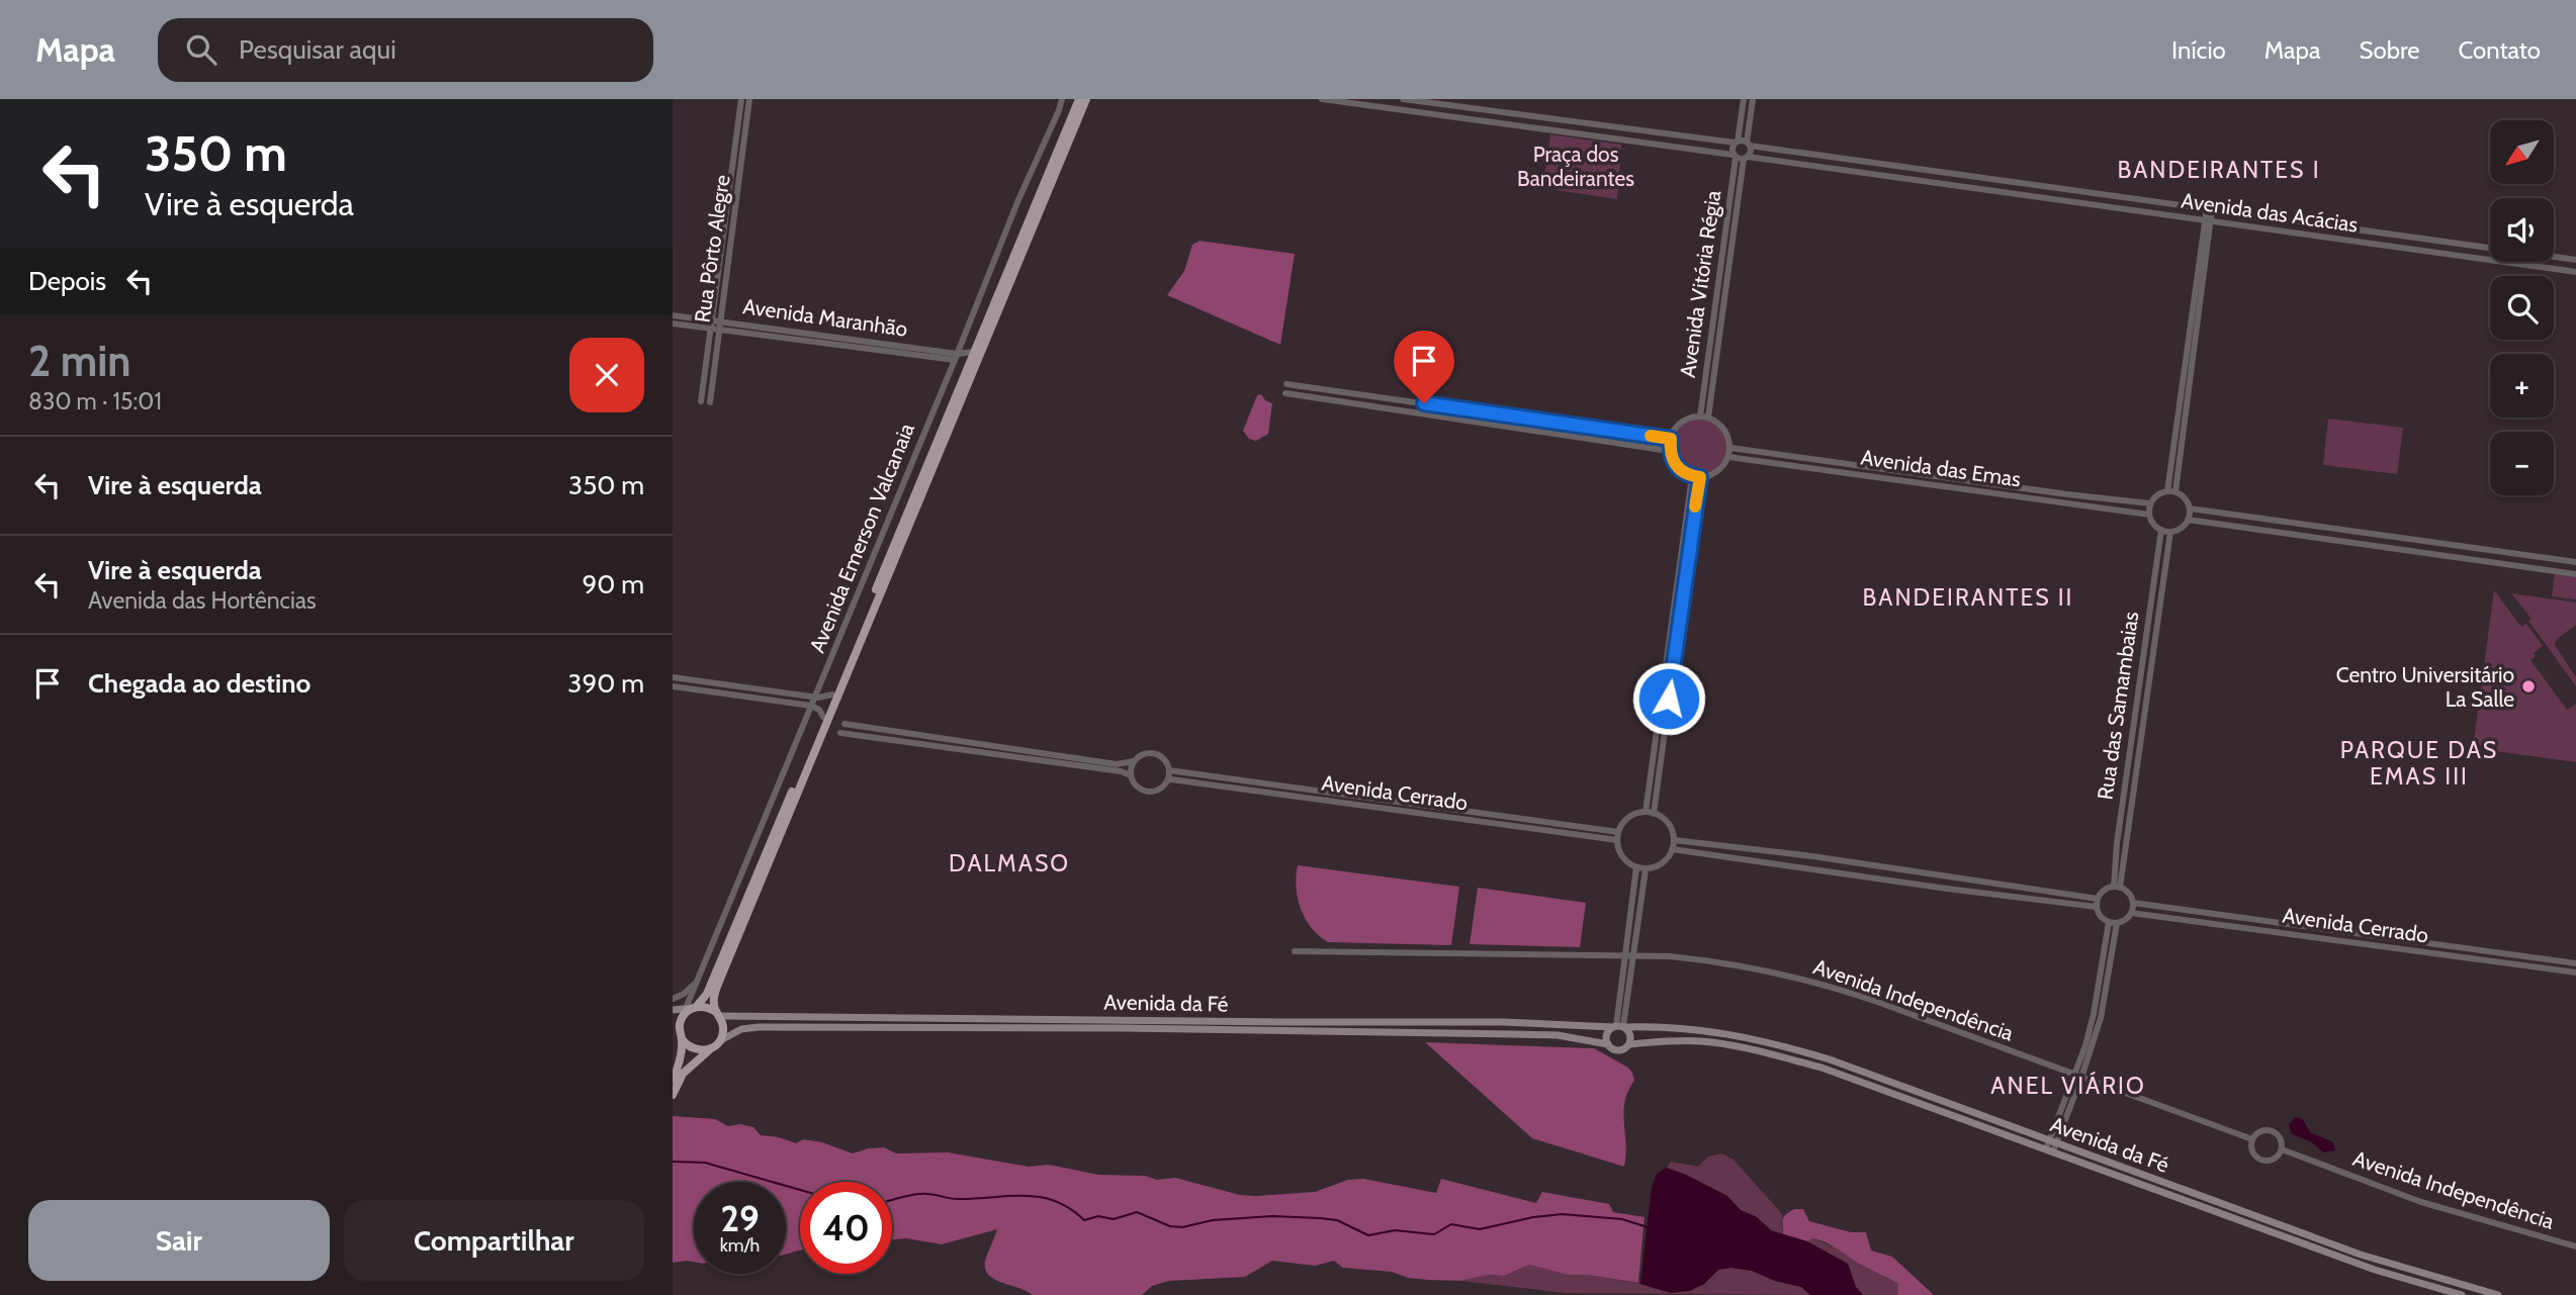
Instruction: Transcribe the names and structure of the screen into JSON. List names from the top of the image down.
{
  "streets": {
    "main road": ["Avenida da Fé"],
    "street": [
      "Avenida das Acácias",
      "Rua Pôrto Alegre",
      "Avenida Vitória Régia",
      "Avenida Maranhão",
      "Avenida das Emas",
      "Avenida Emerson Valcanaia",
      "Rua das Samambaias",
      "Avenida Cerrado",
      "Avenida Independência"
    ]
  },
  "crossings": [
    ["Avenida das Acácias", "Avenida Vitória Régia"],
    ["Rua Pôrto Alegre", "Avenida Maranhão"],
    ["Avenida Vitória Régia", "Avenida das Emas"],
    ["Avenida Maranhão", "Avenida Emerson Valcanaia"],
    ["Avenida das Emas", "Rua das Samambaias"],
    ["Avenida Emerson Valcanaia", "Avenida da Fé"],
    ["Rua das Samambaias", "Avenida Cerrado"]
  ],
  "districts": [
    "BANDEIRANTES I",
    "BANDEIRANTES II",
    "PARQUE DAS EMAS III",
    "DALMASO",
    "ANEL VIÁRIO"
  ],
  "parks": ["Praça dos Bandeirantes"],
  "places": ["Centro Universitário La Salle"],
  "north": "bottom left",
  "page": {
    "header": "Mapa",
    "search": "Pesquisar aqui",
    "nav": [
      "Início",
      "Mapa",
      "Sobre",
      "Contato"
    ],
    "turn": ["350 m", "Vire à esquerda"],
    "map_buttons": ["+", "−"],
    "then": "Depois",
    "heading": ["2 min", "830 m · 15:01"],
    "list": [
      {
        "name": "Vire à esquerda",
        "value": "350 m"
      },
      {
        "name": "Vire à esquerda",
        "note": "Avenida das Hortências",
        "value": "90 m"
      },
      {
        "name": "Chegada ao destino",
        "value": "390 m"
      }
    ],
    "speed": "29 km/h",
    "limit": "40",
    "buttons": ["Sair", "Compartilhar"]
  }
}
